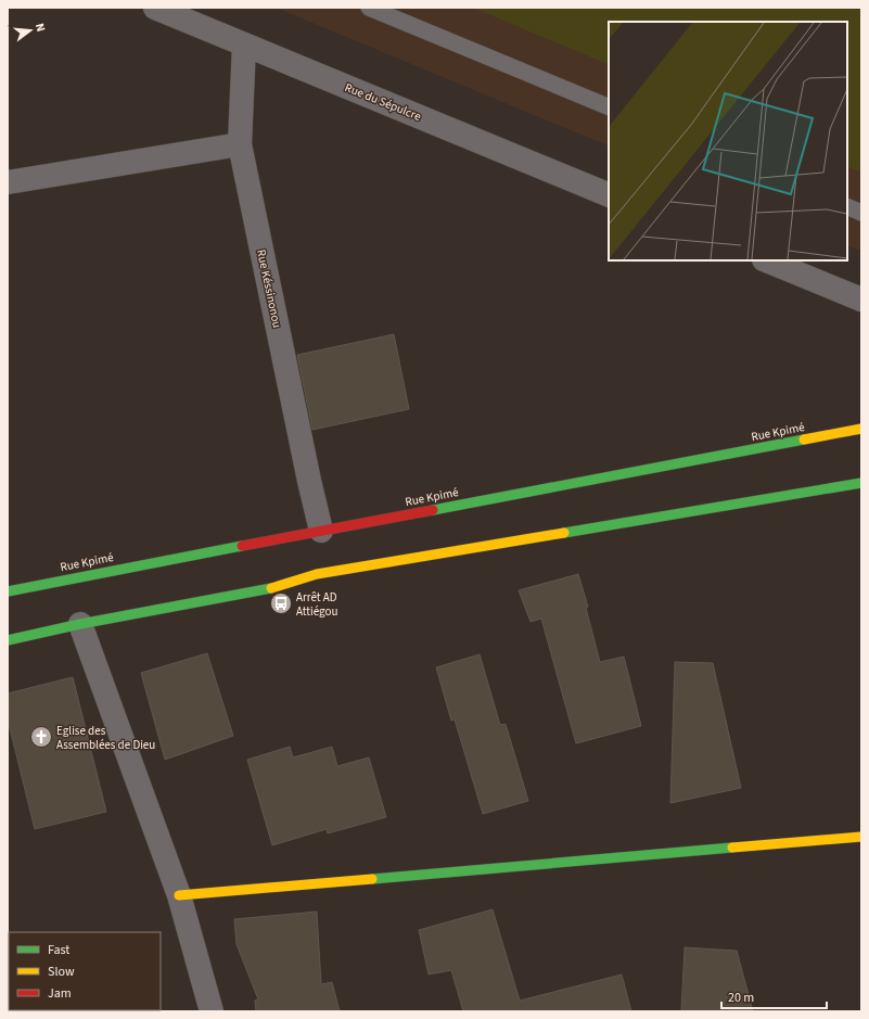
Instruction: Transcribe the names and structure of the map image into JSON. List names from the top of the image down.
{
  "streets": {
    "main road": ["Rue Kpimé"],
    "street": ["Rue du Sépulcre", "Rue Késsinonou"]
  },
  "crossings": [
    ["Rue du Sépulcre", "Rue Késsinonou"],
    ["Rue Késsinonou", "Rue Kpimé"]
  ],
  "places": {
    "bus stop": ["Arrêt AD Attiégou"],
    "church": ["Eglise des Assemblées de Dieu"]
  },
  "legend": ["Fast", "Slow", "Jam"],
  "scale_bar": "20 m",
  "north": "right"
}
